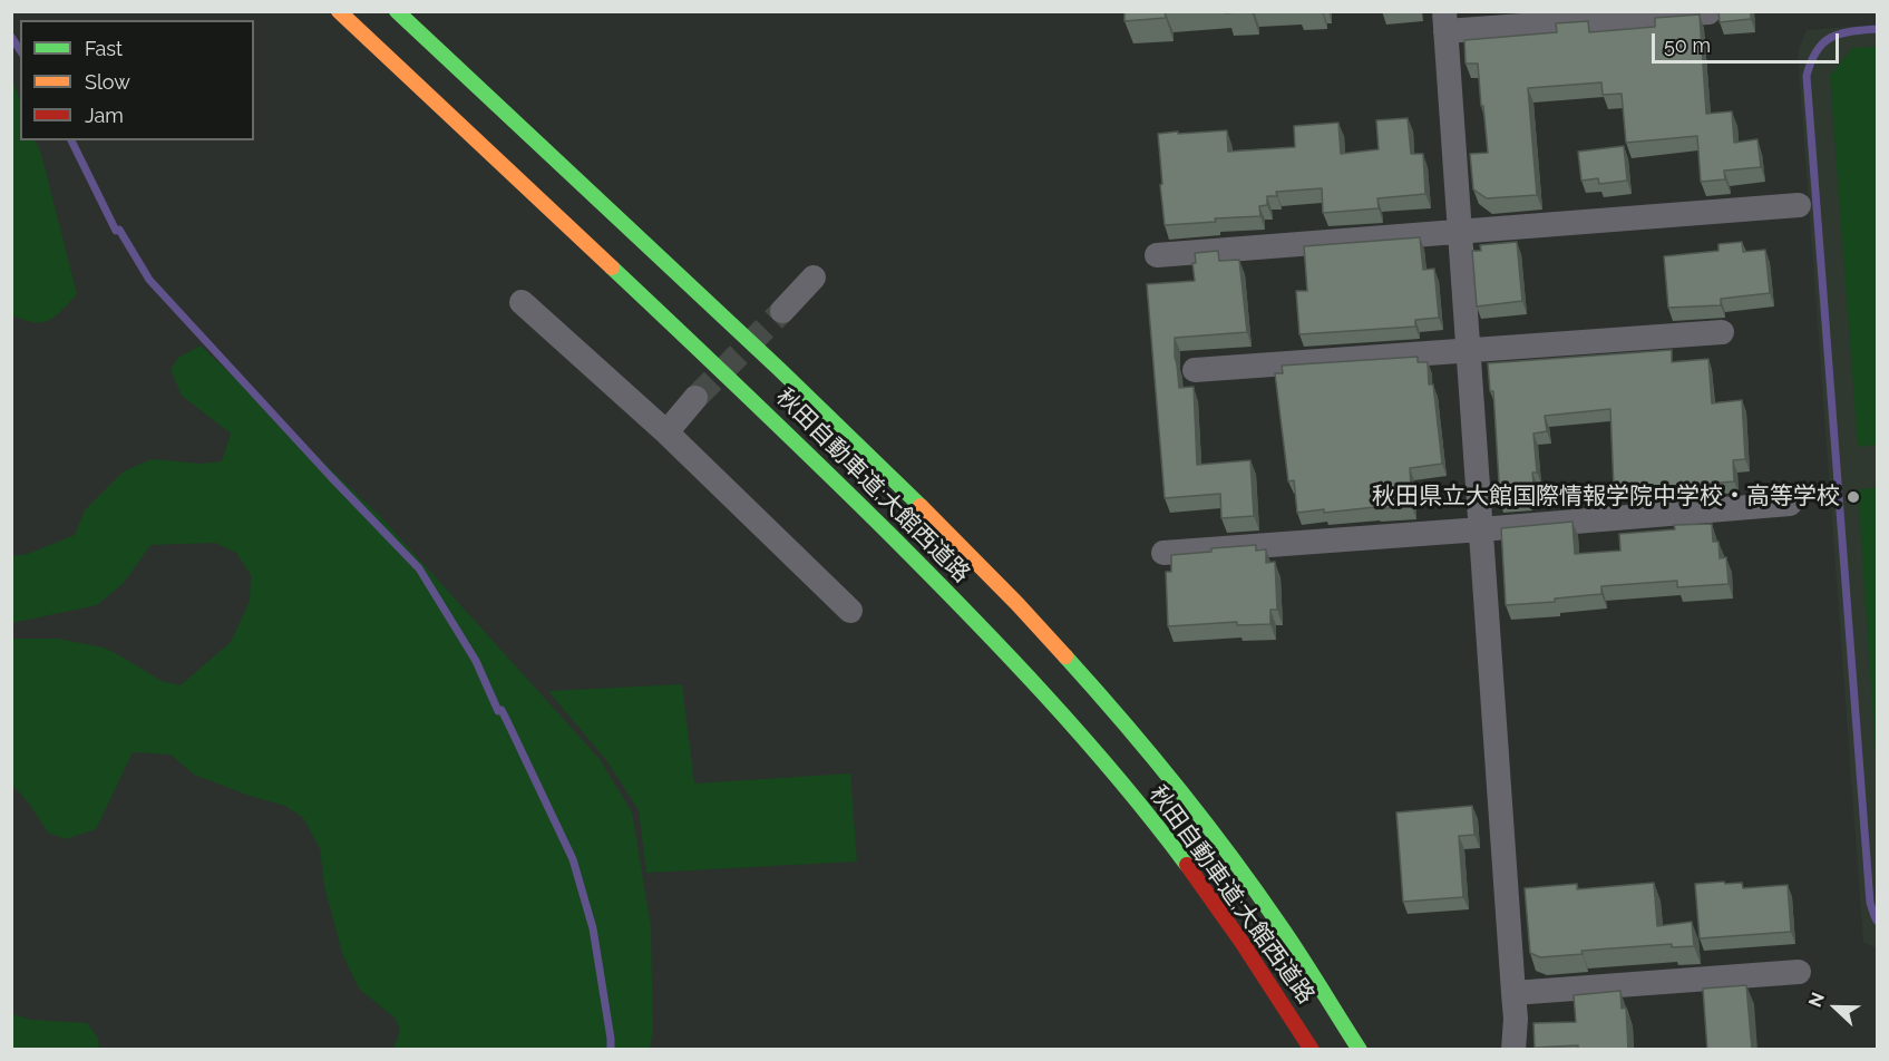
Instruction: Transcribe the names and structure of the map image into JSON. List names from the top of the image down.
{
  "streets": {
    "highway": ["秋田自動車道;大館西道路"]
  },
  "places": ["秋田県立大館国際情報学院中学校・高等学校"],
  "legend": ["Fast", "Slow", "Jam"],
  "scale_bar": "50 m",
  "north": "left"
}
